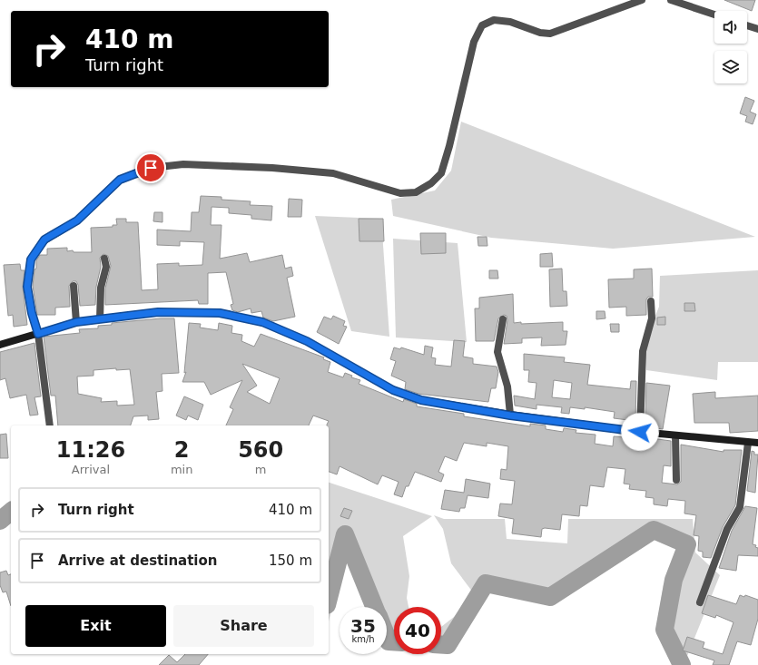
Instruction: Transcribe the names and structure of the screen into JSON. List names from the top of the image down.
{
  "page": {
    "turn": ["410 m", "Turn right"],
    "eta": [
      "11:26",
      "Arrival",
      "2",
      "min",
      "560",
      "m"
    ],
    "list": [
      {
        "name": "Turn right",
        "value": "410 m"
      },
      {
        "name": "Arrive at destination",
        "value": "150 m"
      }
    ],
    "buttons": ["Exit", "Share"],
    "speed": "35 km/h",
    "limit": "40"
  }
}
